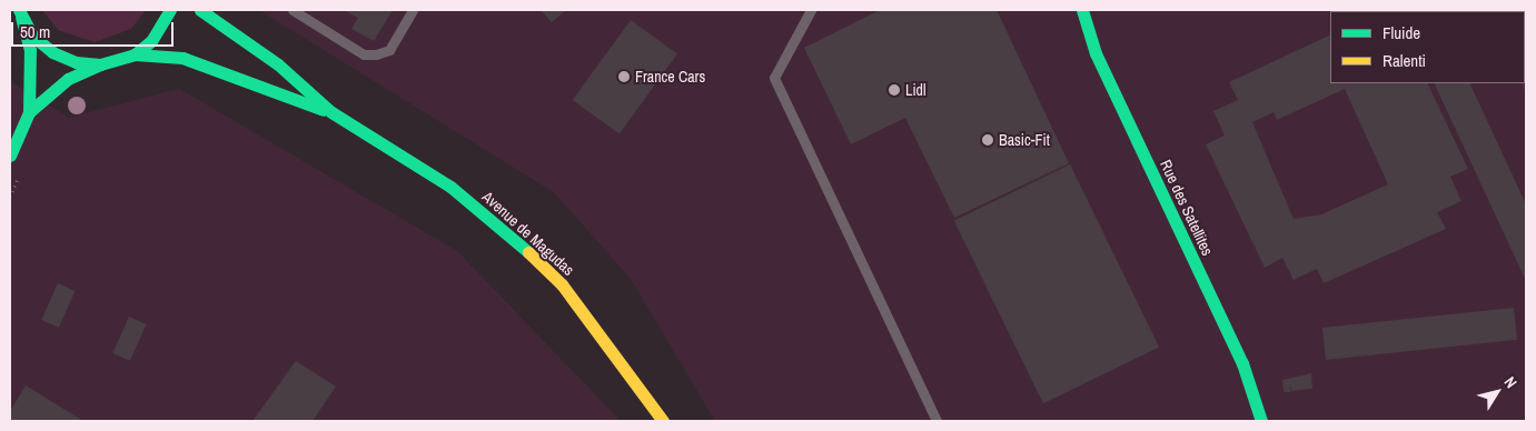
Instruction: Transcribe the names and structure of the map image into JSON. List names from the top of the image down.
{
  "streets": {
    "main road": ["Rue des Satellites", "Avenue de Magudas"]
  },
  "places": ["France Cars", "Lidl", "Basic-Fit"],
  "legend": ["Fluide", "Ralenti"],
  "scale_bar": "50 m",
  "north": "top right"
}
